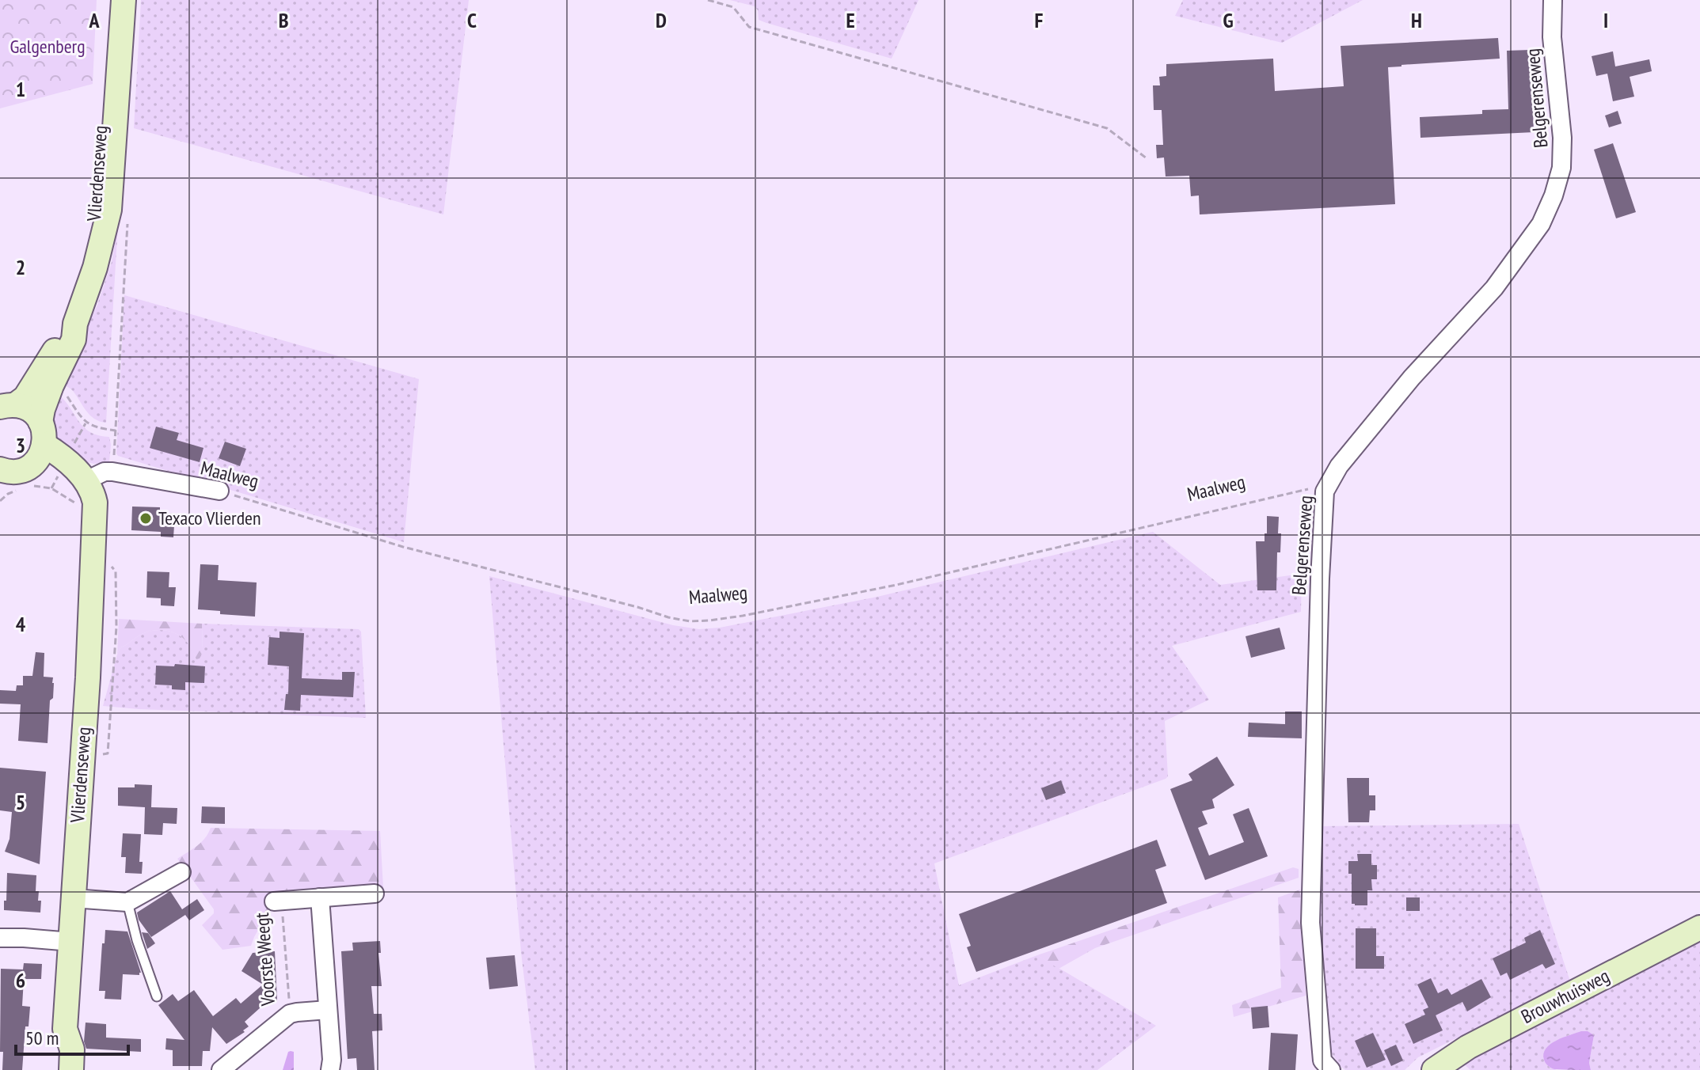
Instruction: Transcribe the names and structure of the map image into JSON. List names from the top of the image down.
{
  "streets": {
    "street": [
      "Belgerenseweg",
      "Vlierdenseweg",
      "Maalweg",
      "Voorste Weegt",
      "Brouwhuisweg"
    ]
  },
  "crossings": [
    ["Belgerenseweg", "Maalweg"],
    ["Vlierdenseweg", "Maalweg"]
  ],
  "parks": ["Galgenberg"],
  "places": ["Texaco Vlierden"],
  "scale_bar": "50 m",
  "grid": {
    "columns": [
      "A",
      "B",
      "C",
      "D",
      "E",
      "F",
      "G",
      "H",
      "I"
    ],
    "rows": [
      "1",
      "2",
      "3",
      "4",
      "5",
      "6"
    ]
  }
}
